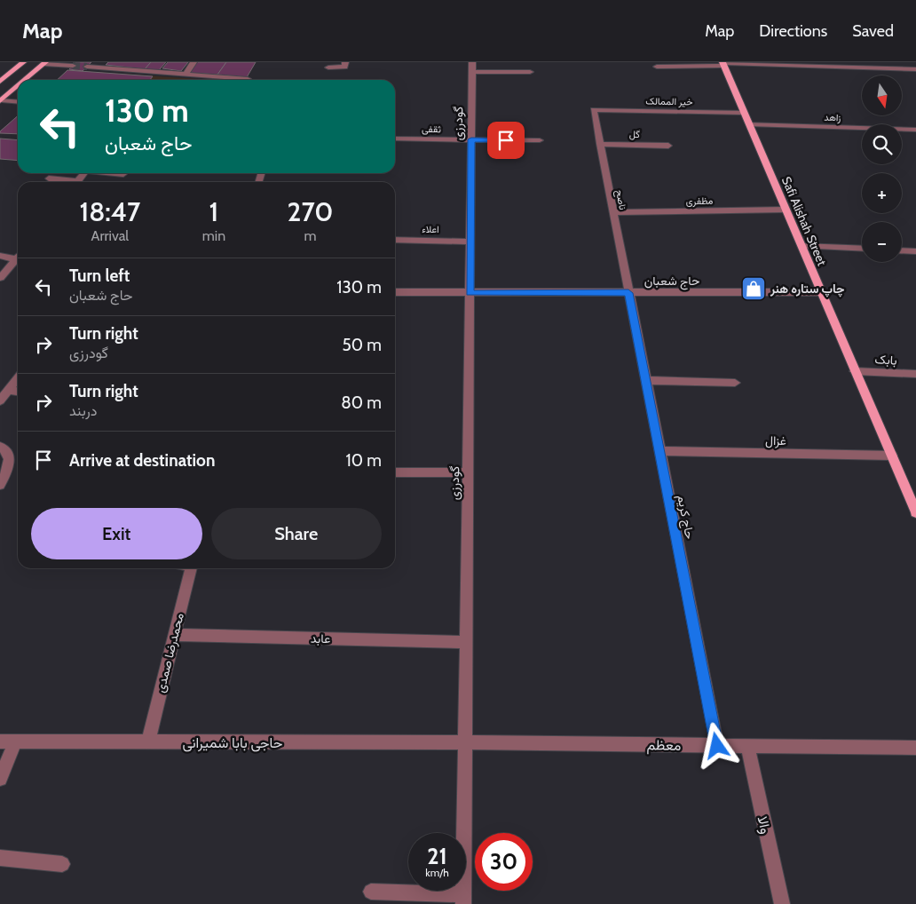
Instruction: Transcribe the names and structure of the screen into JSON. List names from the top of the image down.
{
  "streets": {
    "main road": ["Safi Alishah Street"],
    "street": [
      "خیر الممالک",
      "زاهد",
      "گودرزی",
      "ثقفی",
      "گل",
      "ناصح",
      "مظفری",
      "اعلاء",
      "حاج شعبان",
      "بابک",
      "غزال",
      "حاج کریم",
      "عابد",
      "محمدرضا صمدی",
      "حاجی بابا شمیرانی",
      "معظم",
      "والا"
    ]
  },
  "crossings": [
    ["خیر الممالک", "ناصح"],
    ["خیر الممالک", "Safi Alishah Street"],
    ["زاهد", "Safi Alishah Street"],
    ["گودرزی", "ثقفی"],
    ["گودرزی", "اعلاء"],
    ["گودرزی", "حاج شعبان"],
    ["گودرزی", "عابد"],
    ["گودرزی", "حاجی بابا شمیرانی"],
    ["گودرزی", "معظم"],
    ["گل", "ناصح"],
    ["ناصح", "مظفری"],
    ["ناصح", "حاج شعبان"],
    ["ناصح", "حاج کریم"],
    ["مظفری", "Safi Alishah Street"],
    ["Safi Alishah Street", "حاج شعبان"],
    ["Safi Alishah Street", "بابک"],
    ["Safi Alishah Street", "غزال"],
    ["حاج شعبان", "حاج کریم"],
    ["غزال", "حاج کریم"],
    ["حاج کریم", "معظم"],
    ["عابد", "محمدرضا صمدی"],
    ["محمدرضا صمدی", "حاجی بابا شمیرانی"],
    ["حاجی بابا شمیرانی", "معظم"],
    ["معظم", "والا"]
  ],
  "places": {
    "shop": ["چاپ ستاره هنر"]
  },
  "north": "bottom",
  "page": {
    "header": "Map",
    "nav": ["Map", "Directions", "Saved"],
    "map_buttons": ["+", "−"],
    "turn": ["130 m", "حاج شعبان"],
    "eta": [
      "18:47",
      "Arrival",
      "1",
      "min",
      "270",
      "m"
    ],
    "list": [
      {
        "name": "Turn left",
        "note": "حاج شعبان",
        "value": "130 m"
      },
      {
        "name": "Turn right",
        "note": "گودرزی",
        "value": "50 m"
      },
      {
        "name": "Turn right",
        "note": "دربند",
        "value": "80 m"
      },
      {
        "name": "Arrive at destination",
        "value": "10 m"
      }
    ],
    "buttons": ["Exit", "Share"],
    "speed": "21 km/h",
    "limit": "30"
  }
}
